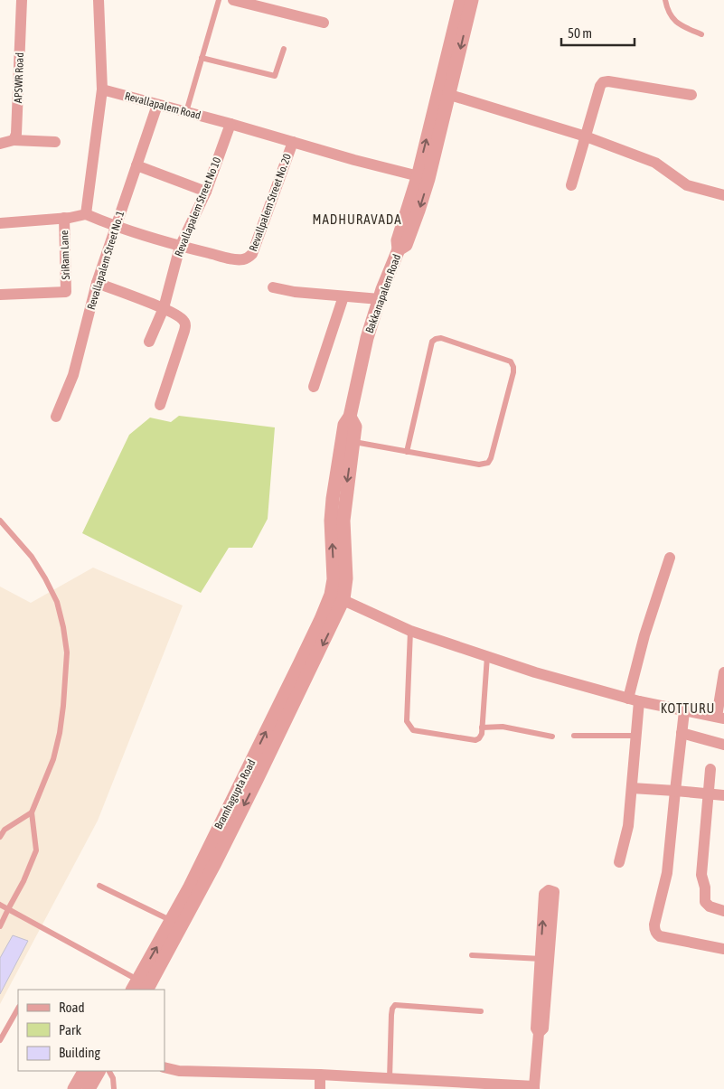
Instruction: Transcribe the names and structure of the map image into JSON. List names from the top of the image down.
{
  "streets": {
    "street": [
      "APSWR Road",
      "Revallapalem Road",
      "Revallpalem Street No. 20",
      "Revallapalem Street No 10",
      "SriRam Lane",
      "Revallapalem Street No. 1",
      "Bakkanapalem Road",
      "Bramhagupta Road"
    ]
  },
  "crossings": [
    ["Revallapalem Road", "Revallpalem Street No. 20"],
    ["Revallapalem Road", "Revallapalem Street No 10"],
    ["Revallapalem Road", "Revallapalem Street No. 1"],
    ["Revallapalem Road", "Bakkanapalem Road"],
    ["Revallpalem Street No. 20", "Revallapalem Street No 10"],
    ["Bakkanapalem Road", "Bramhagupta Road"]
  ],
  "districts": ["MADHURAVADA", "KOTTURU"],
  "legend": ["Road", "Park", "Building"],
  "scale_bar": "50 m"
}
